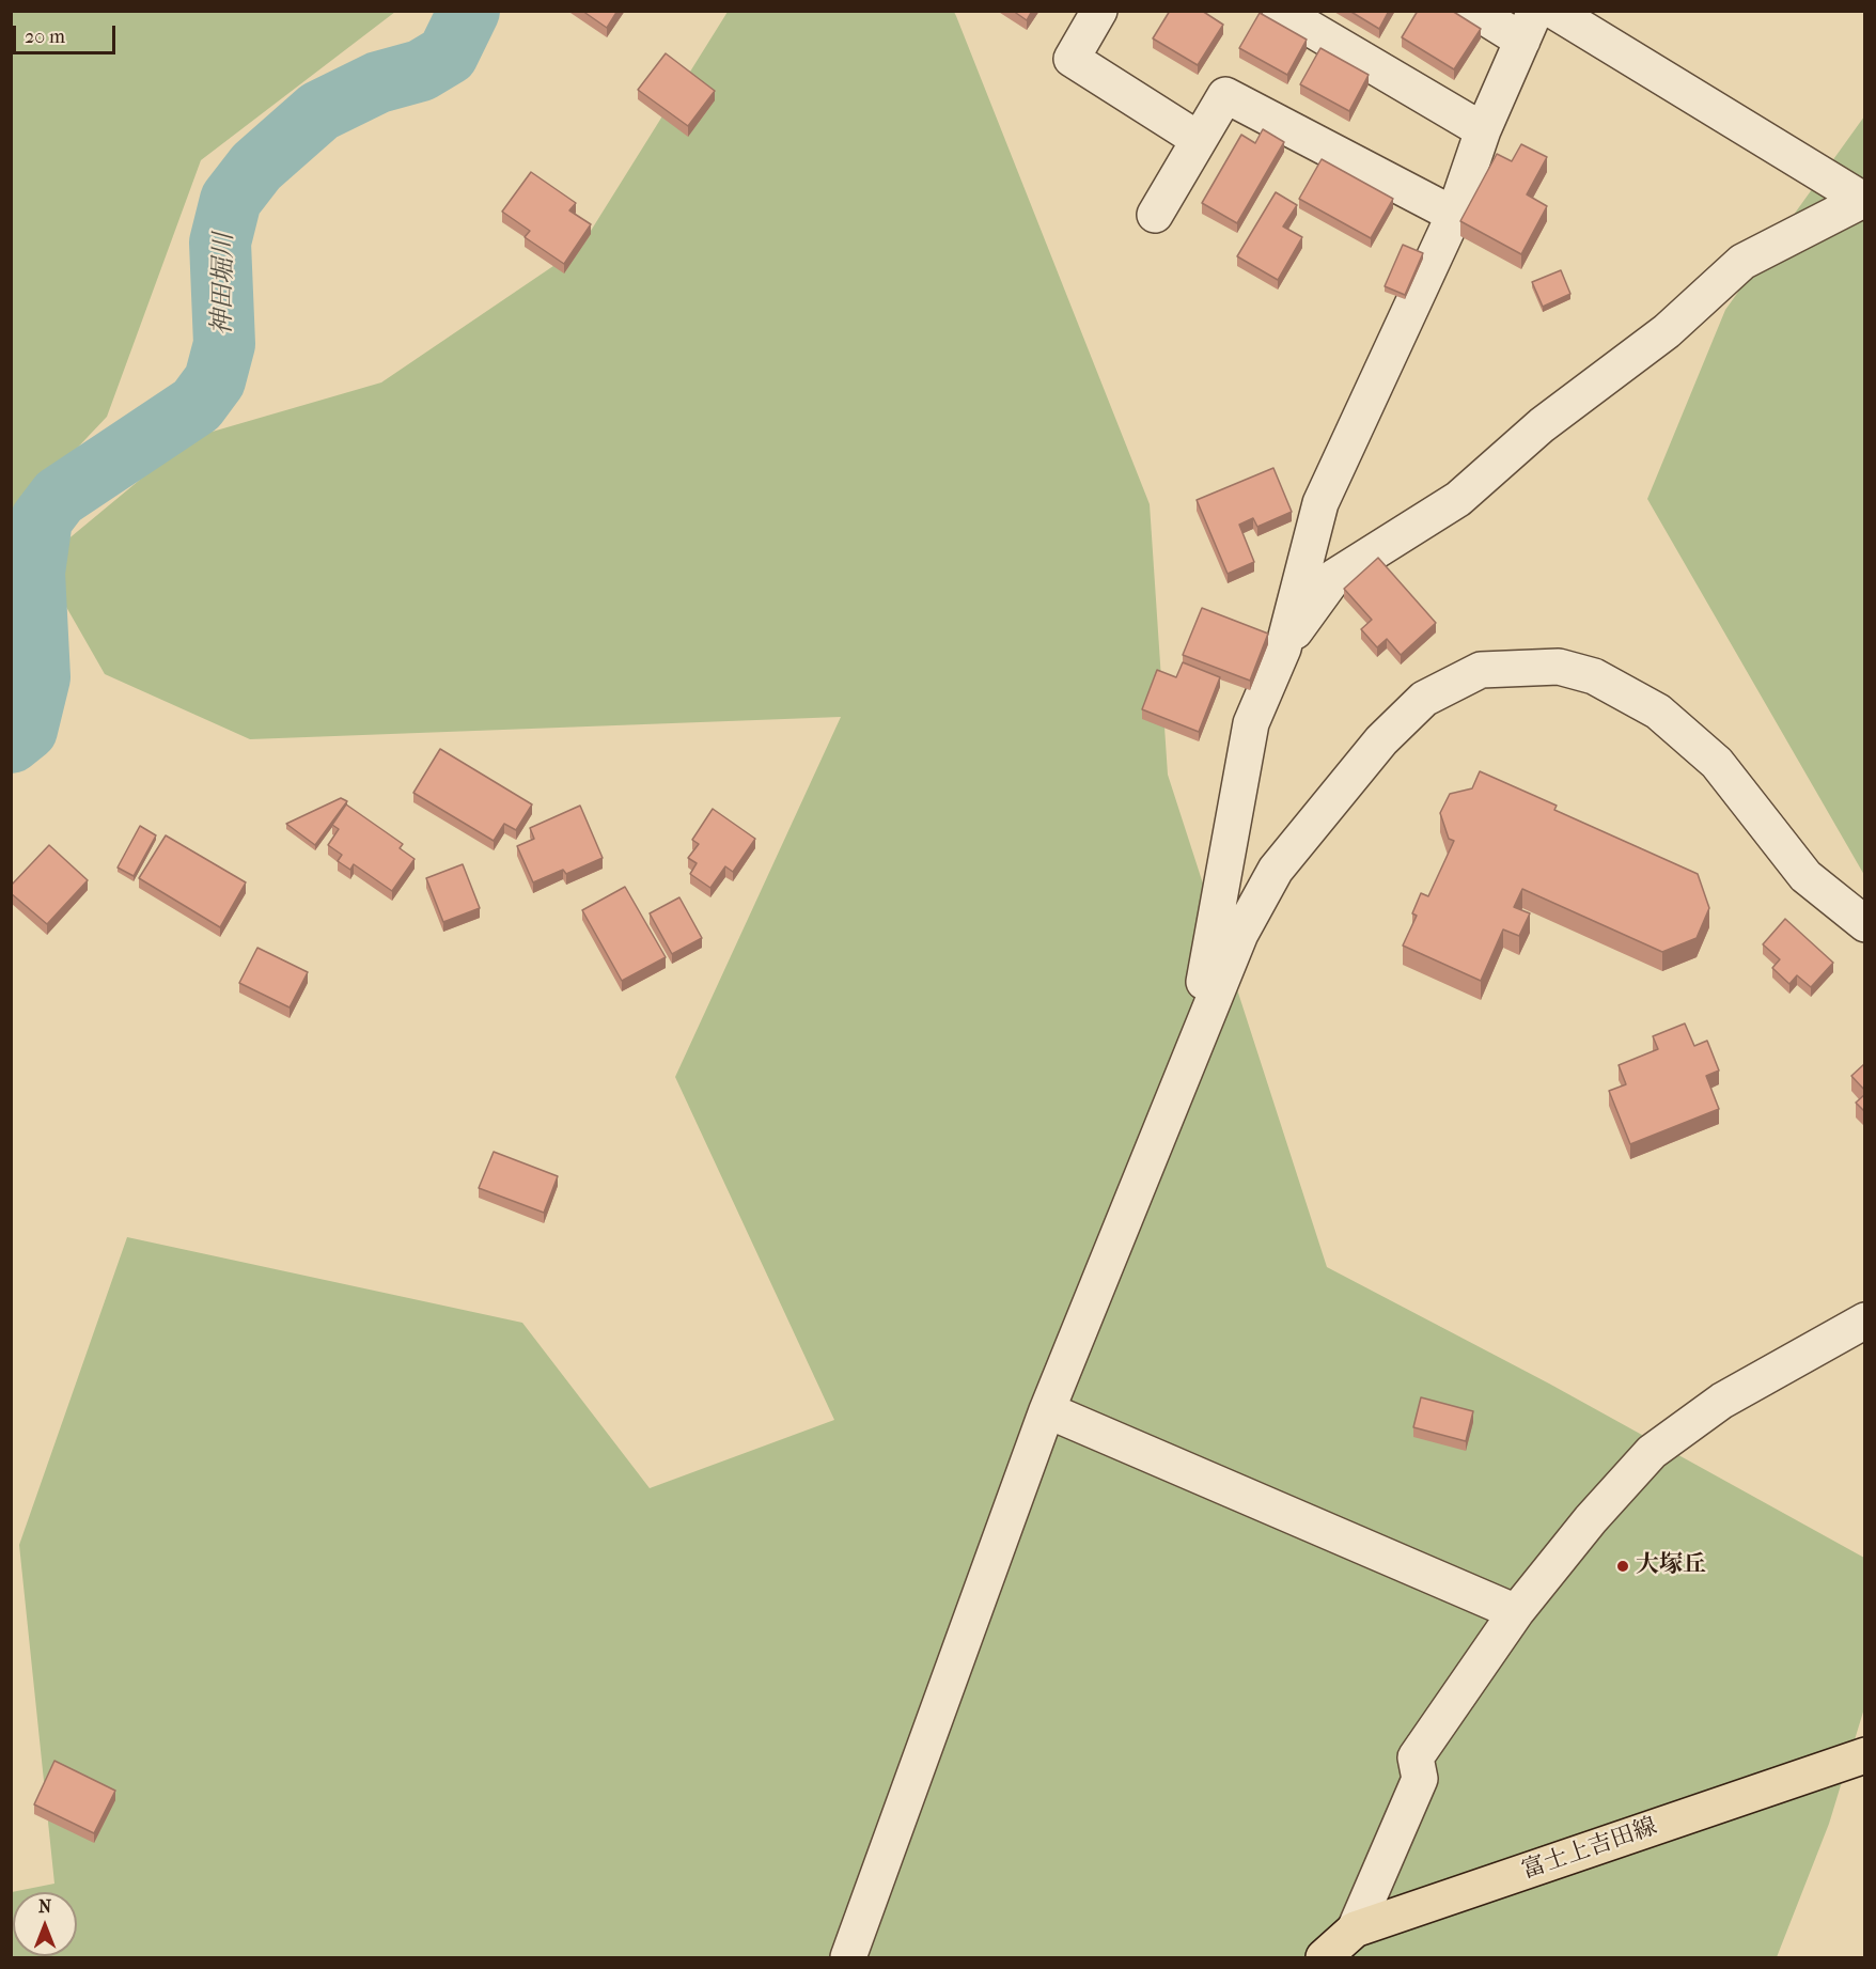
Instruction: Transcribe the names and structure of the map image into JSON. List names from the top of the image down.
{
  "streets": {
    "main road": ["富士上吉田線"]
  },
  "water": ["神田堀川"],
  "places": ["大塚丘"],
  "scale_bar": "20 m",
  "north": "top"
}
